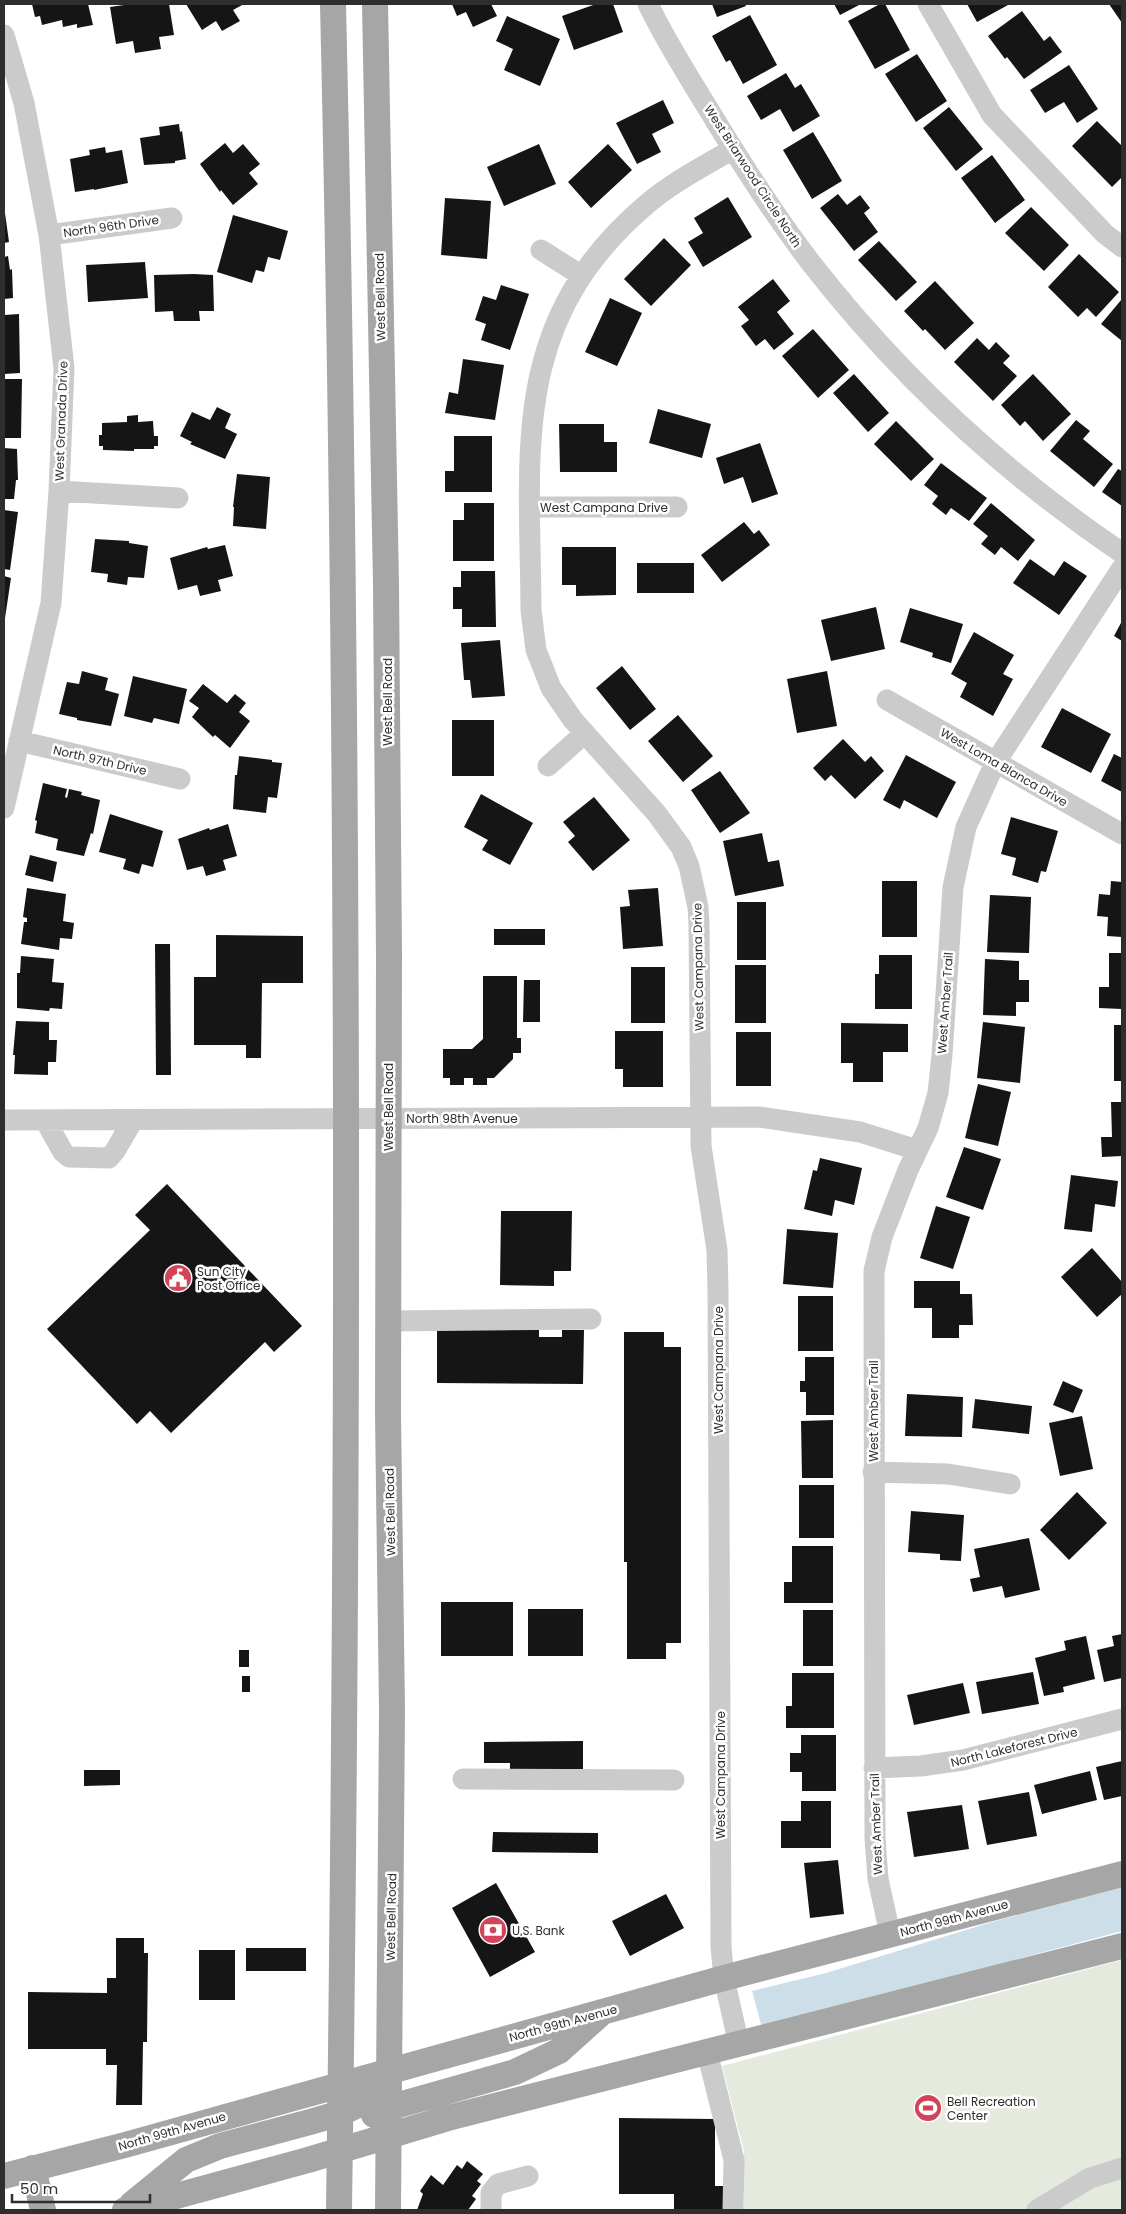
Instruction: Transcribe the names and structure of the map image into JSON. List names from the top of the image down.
{
  "streets": {
    "main road": ["West Bell Road", "North 99th Avenue"],
    "street": [
      "West Briarwood Circle North",
      "North 96th Drive",
      "West Granada Drive",
      "West Campana Drive",
      "North 97th Drive",
      "West Loma Blanca Drive",
      "West Amber Trail",
      "North 98th Avenue",
      "North Lakeforest Drive"
    ]
  },
  "crossings": [
    ["West Briarwood Circle North", "West Campana Drive"],
    ["North 96th Drive", "West Granada Drive"],
    ["West Bell Road", "North 98th Avenue"],
    ["West Bell Road", "North 99th Avenue"],
    ["West Granada Drive", "North 97th Drive"],
    ["West Campana Drive", "North 98th Avenue"],
    ["West Campana Drive", "North 99th Avenue"],
    ["West Loma Blanca Drive", "West Amber Trail"],
    ["West Amber Trail", "North 98th Avenue"],
    ["West Amber Trail", "North Lakeforest Drive"],
    ["West Amber Trail", "North 99th Avenue"]
  ],
  "places": {
    "public building": ["Sun City Post Office"],
    "bank": ["U.S. Bank"],
    "sports": ["Bell Recreation Center"]
  },
  "scale_bar": "50 m"
}
